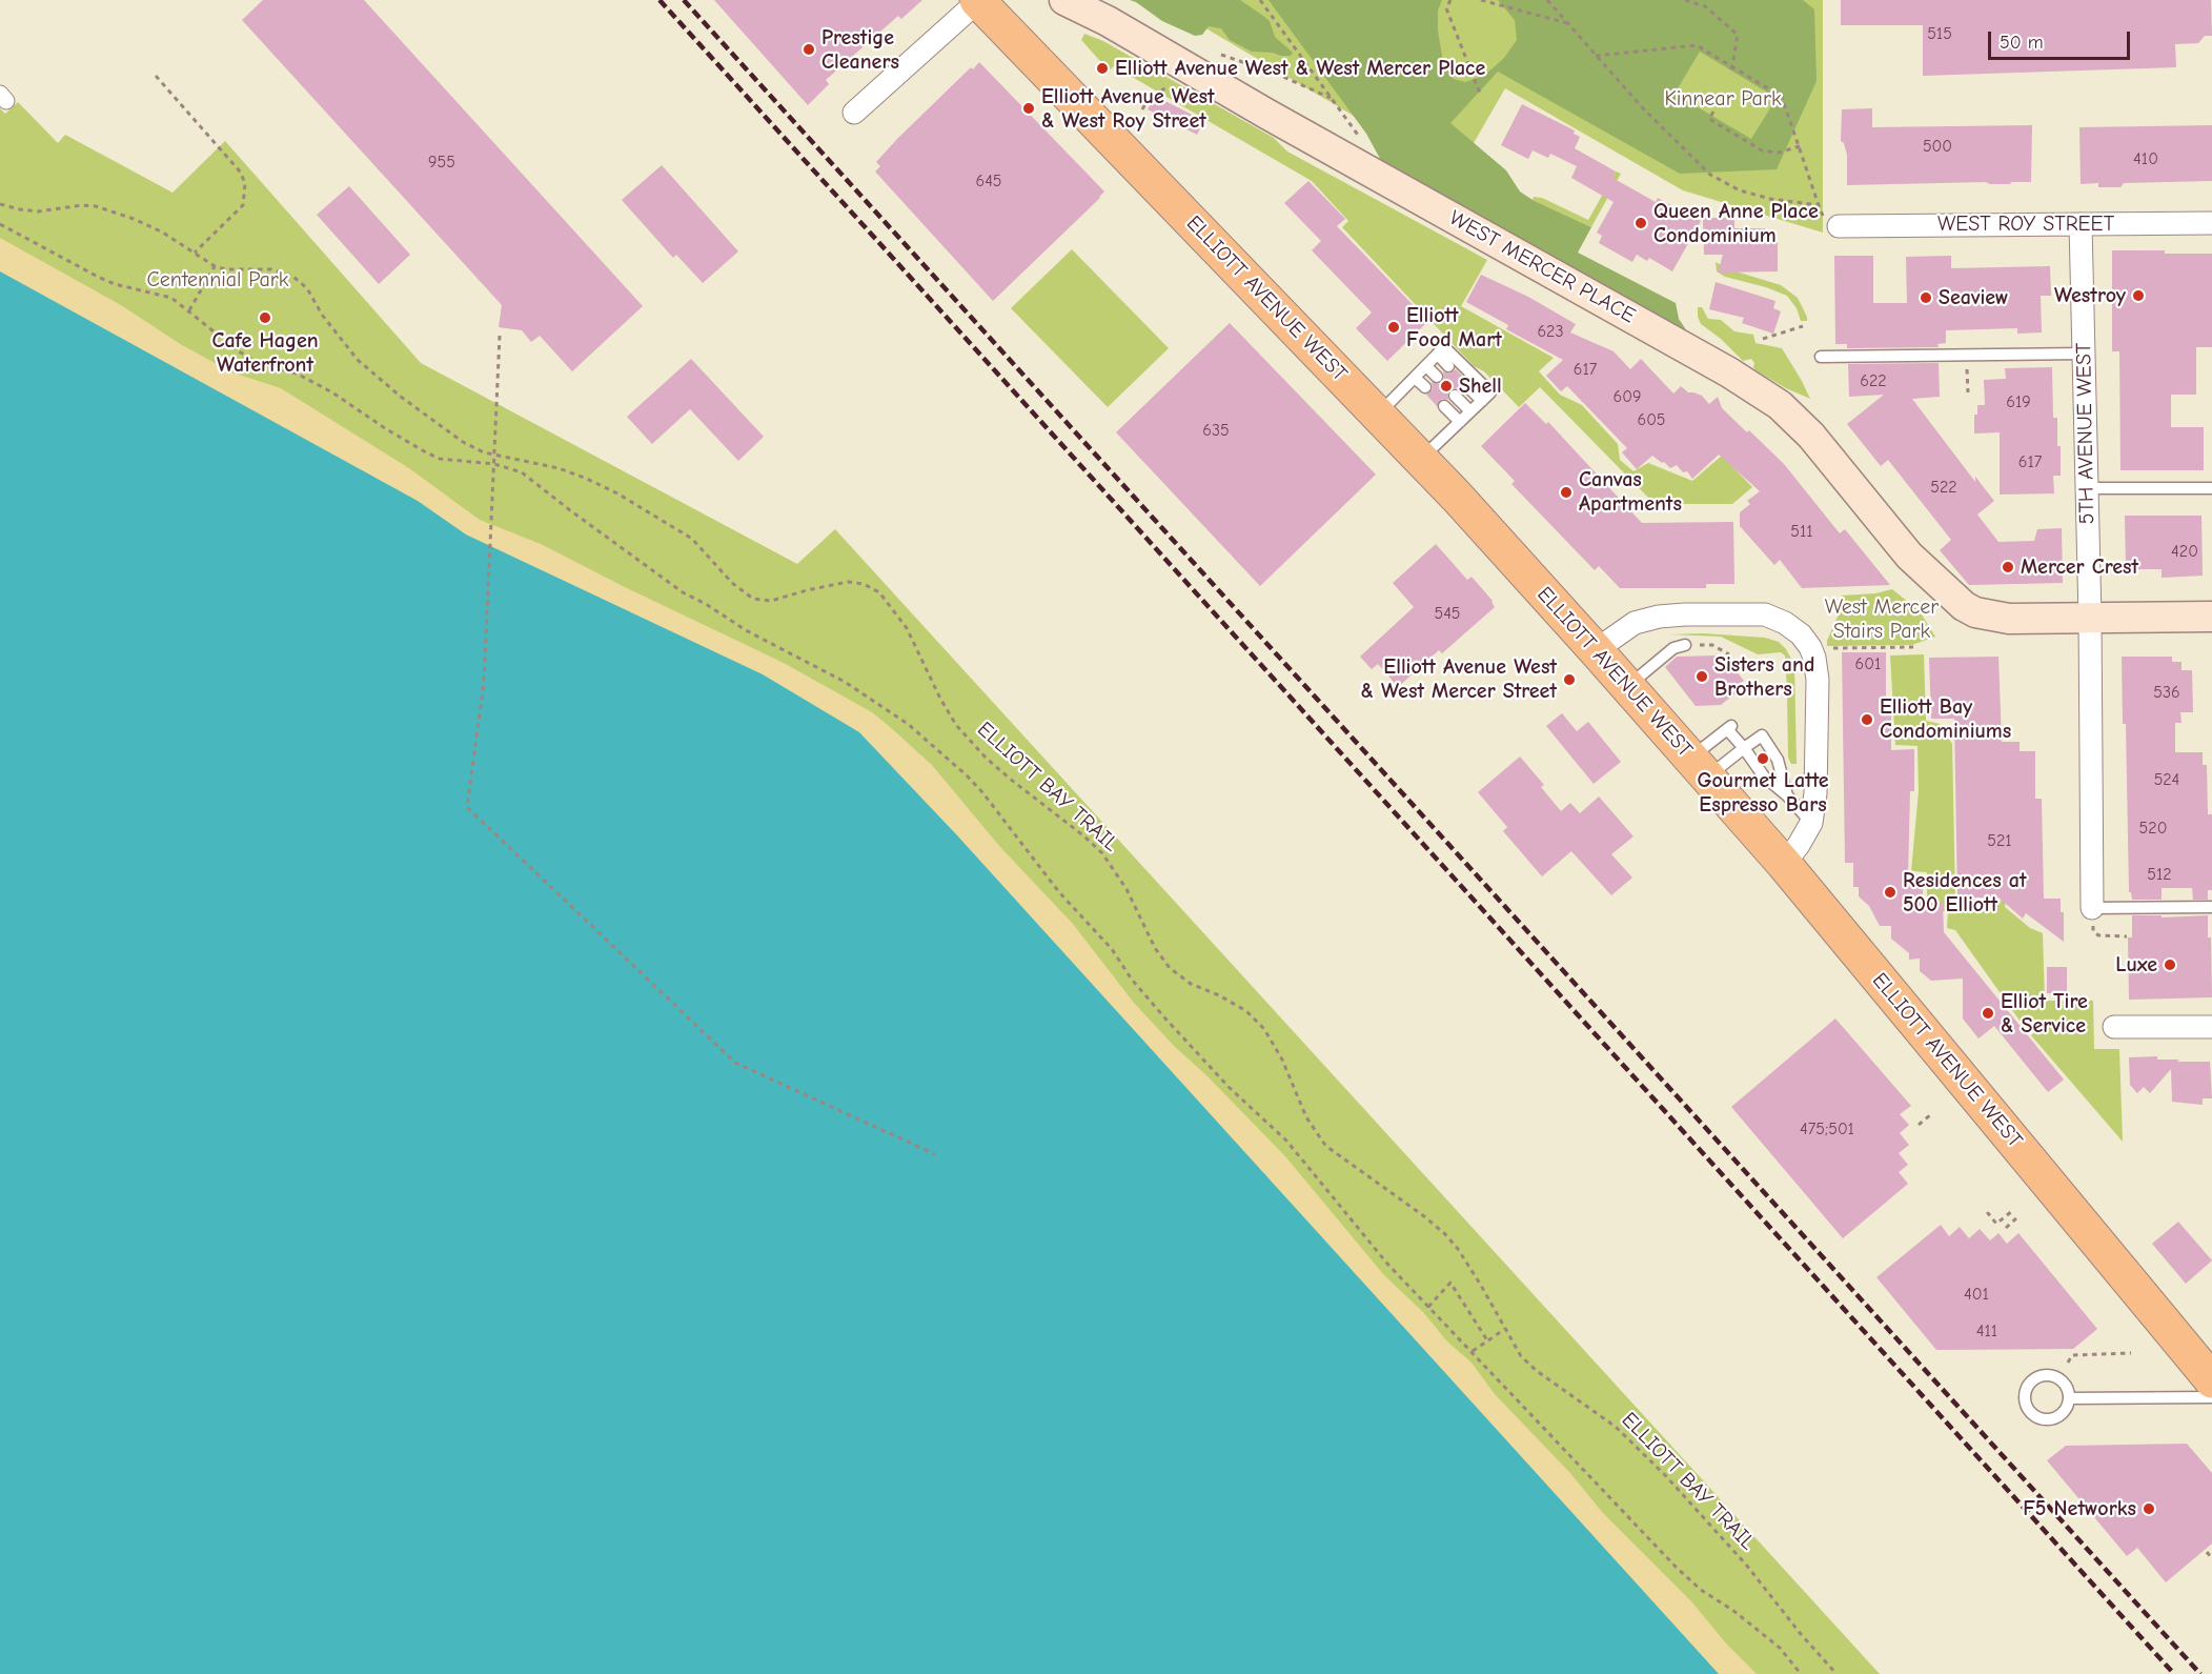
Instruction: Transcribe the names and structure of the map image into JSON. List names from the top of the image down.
{
  "streets": {
    "main road": ["WEST MERCER PLACE", "ELLIOTT AVENUE WEST"],
    "street": ["WEST ROY STREET", "5TH AVENUE WEST"],
    "path": ["ELLIOTT BAY TRAIL"]
  },
  "crossings": [
    ["WEST ROY STREET", "5TH AVENUE WEST"],
    ["WEST MERCER PLACE", "5TH AVENUE WEST"]
  ],
  "parks": ["Kinnear Park", "Centennial Park", "West Mercer Stairs Park"],
  "places": [
    "Prestige Cleaners",
    "Elliott Avenue West & West Mercer Place",
    "Elliott Avenue West & West Roy Street",
    "Queen Anne Place Condominium",
    "Westroy",
    "Seaview",
    "Cafe Hagen Waterfront",
    "Elliott Food Mart",
    "Shell",
    "Canvas Apartments",
    "Mercer Crest",
    "Sisters and Brothers",
    "Elliott Avenue West & West Mercer Street",
    "Elliott Bay Condominiums",
    "Gourmet Latte Espresso Bars",
    "Residences at 500 Elliott",
    "Luxe",
    "Elliot Tire & Service",
    "F5 Networks"
  ],
  "house_numbers": [
    "515",
    "500",
    "410",
    "955",
    "645",
    "623",
    "617",
    "622",
    "609",
    "619",
    "605",
    "635",
    "617",
    "522",
    "511",
    "420",
    "545",
    "601",
    "536",
    "524",
    "520",
    "521",
    "512",
    "475;501",
    "401",
    "411"
  ],
  "scale_bar": "50 m"
}
